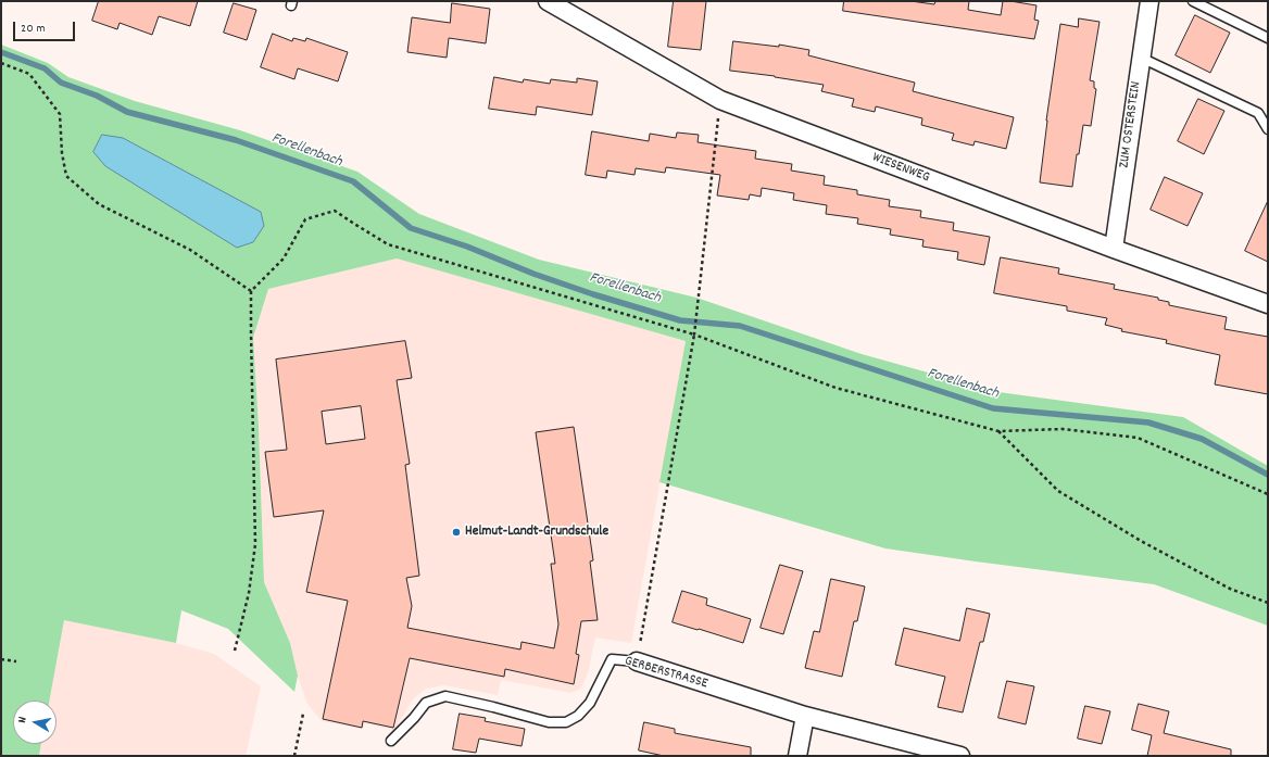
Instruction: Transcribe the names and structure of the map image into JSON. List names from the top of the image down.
{
  "streets": {
    "street": ["ZUM OSTERSTEIN", "WIESENWEG", "GERBERSTRASSE"]
  },
  "crossings": [
    ["ZUM OSTERSTEIN", "WIESENWEG"]
  ],
  "water": ["Forellenbach"],
  "places": ["Helmut-Landt-Grundschule"],
  "scale_bar": "20 m",
  "north": "left"
}
